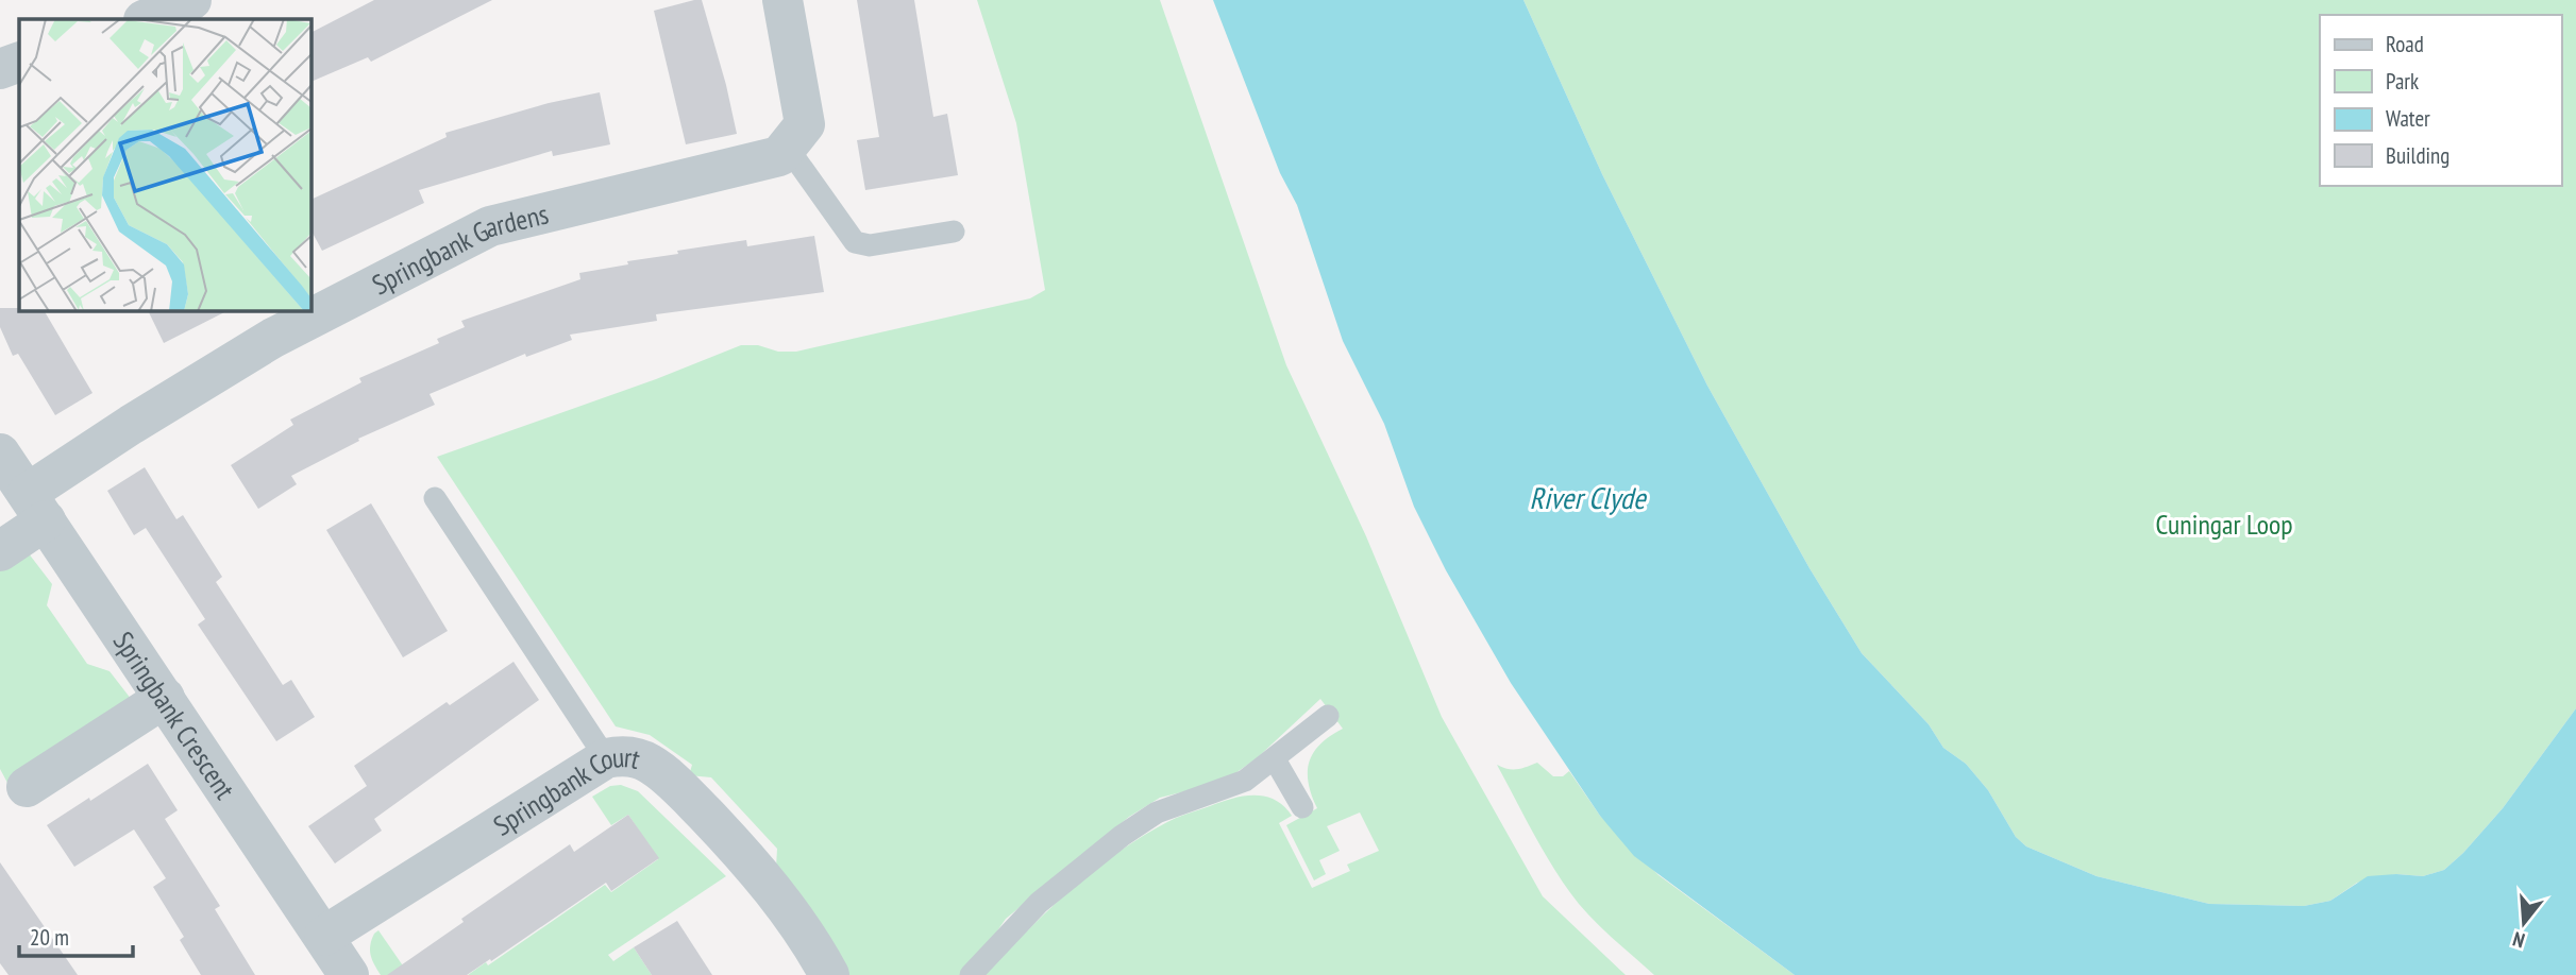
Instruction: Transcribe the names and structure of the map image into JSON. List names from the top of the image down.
{
  "streets": {
    "street": ["Springbank Gardens", "Springbank Crescent", "Springbank Court"]
  },
  "crossings": [
    ["Springbank Gardens", "Springbank Crescent"],
    ["Springbank Crescent", "Springbank Court"]
  ],
  "water": ["River Clyde"],
  "parks": ["Cuningar Loop"],
  "legend": [
    "Road",
    "Park",
    "Water",
    "Building"
  ],
  "scale_bar": "20 m",
  "north": "bottom"
}
